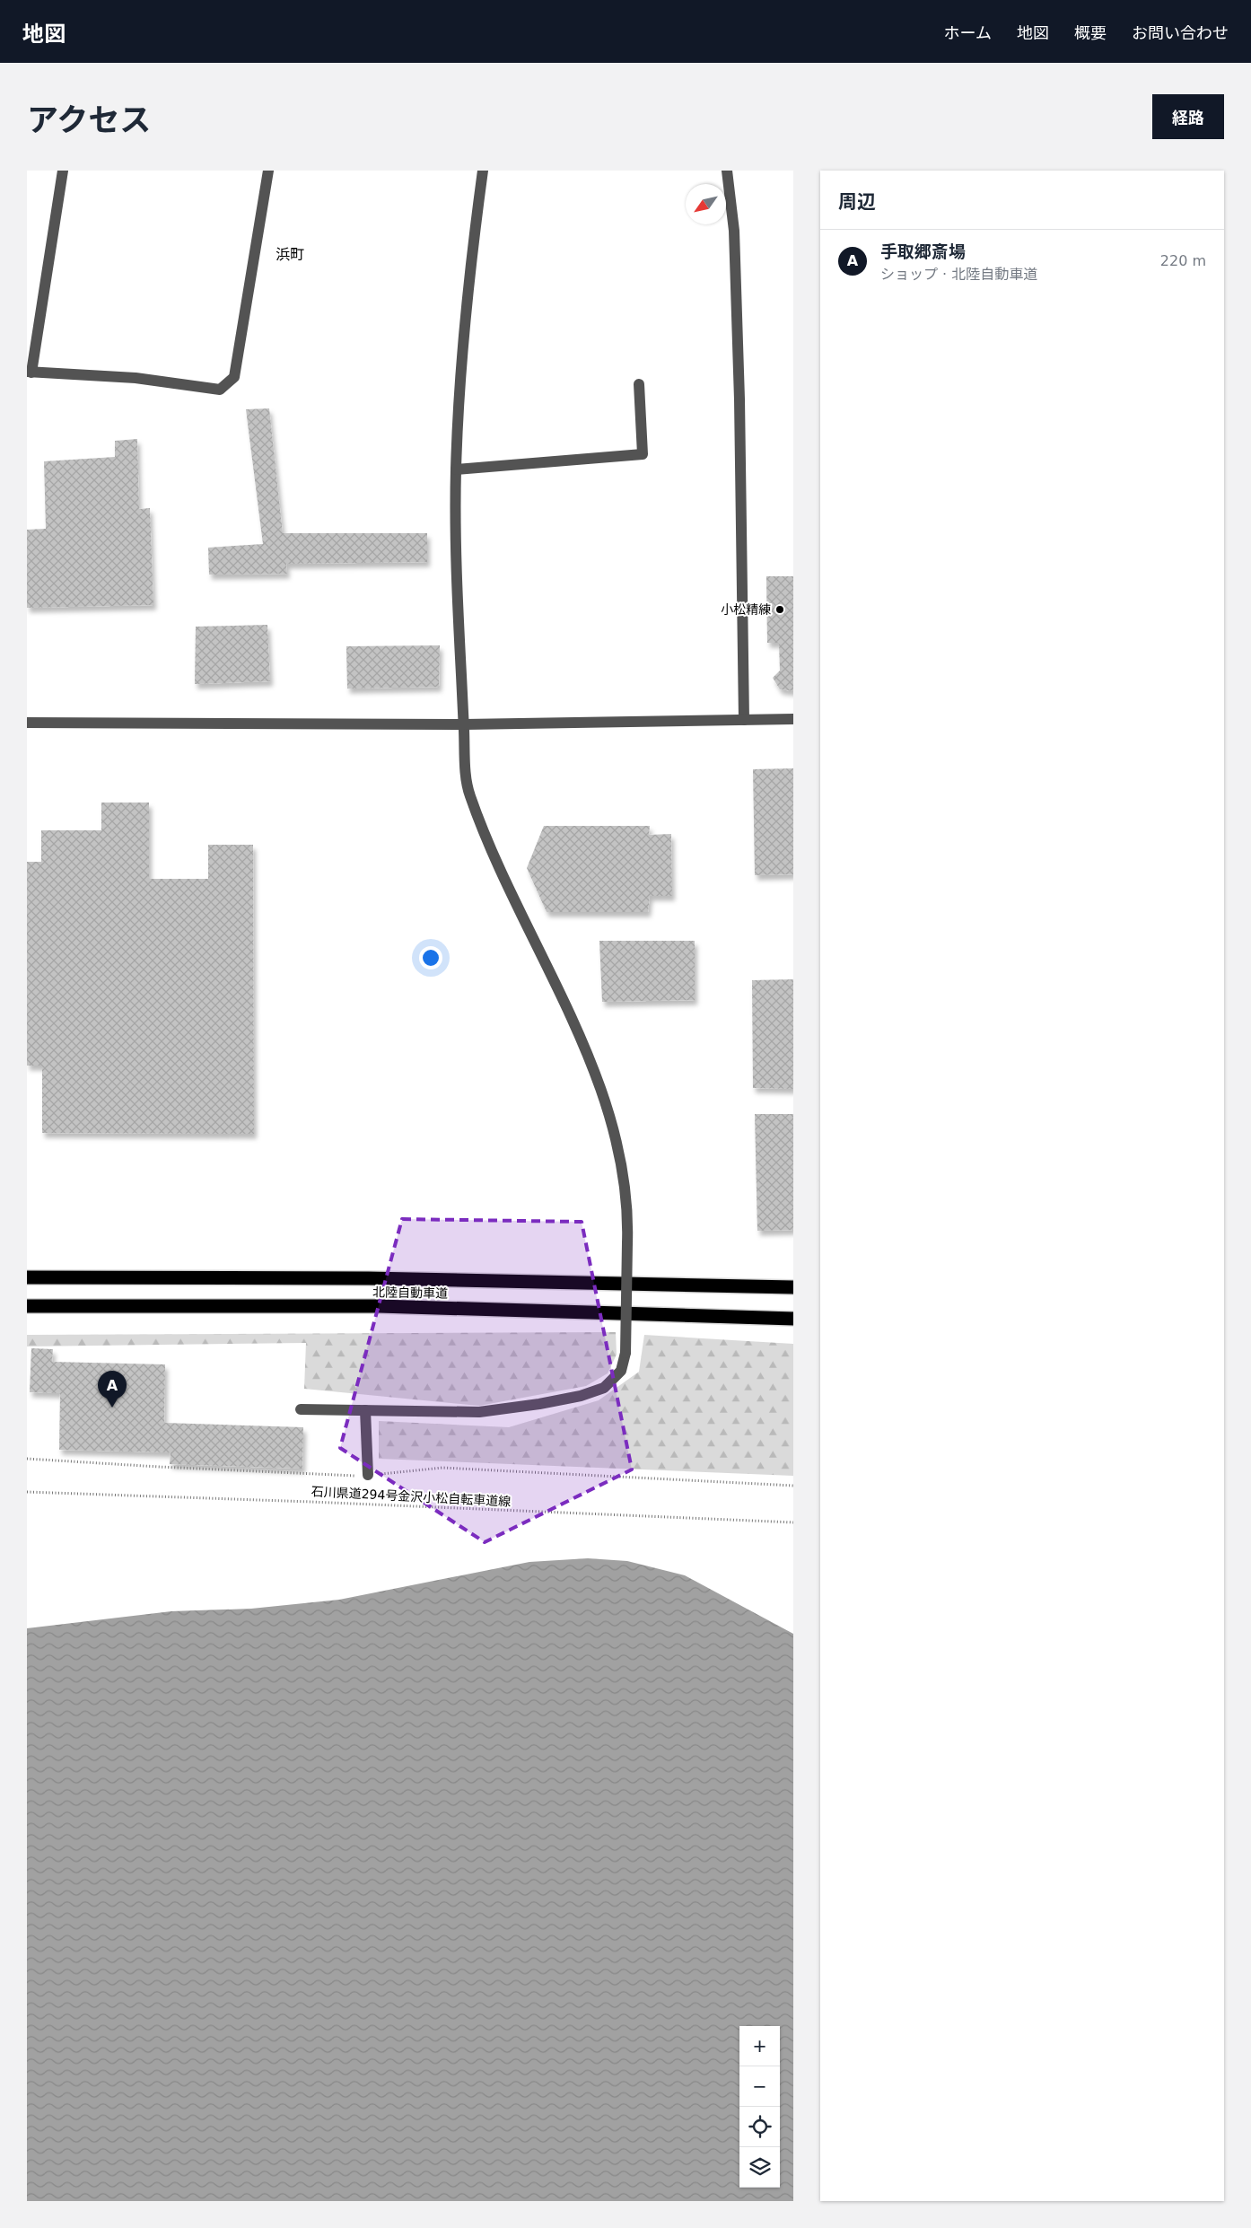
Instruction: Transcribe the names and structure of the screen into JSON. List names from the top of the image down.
{
  "streets": {
    "highway": ["北陸自動車道"],
    "path": ["石川県道294号金沢小松自転車道線"]
  },
  "districts": ["浜町"],
  "places": ["小松精練"],
  "north": "bottom left",
  "page": {
    "header": "地図",
    "nav": [
      "ホーム",
      "地図",
      "概要",
      "お問い合わせ"
    ],
    "title": "アクセス",
    "buttons": "経路",
    "heading": "周辺",
    "list": [
      {
        "mark": "A",
        "name": "手取郷斎場",
        "note": "ショップ · 北陸自動車道",
        "value": "220 m"
      }
    ],
    "pins": "A",
    "map_buttons": ["+", "−"]
  }
}
